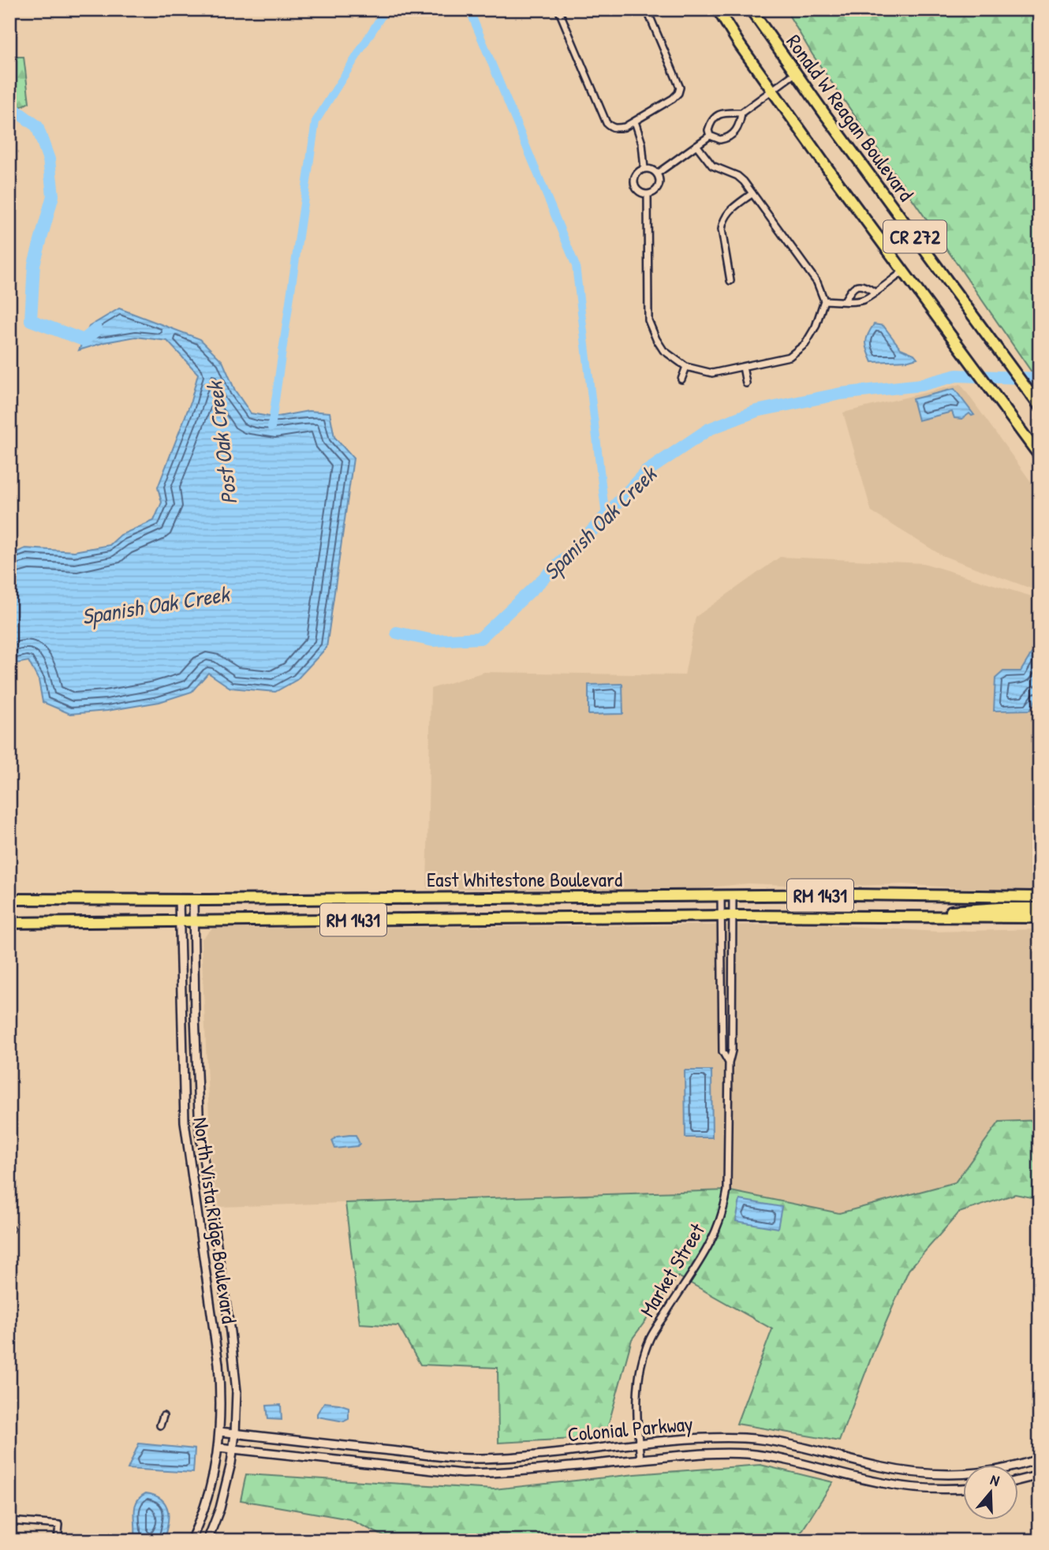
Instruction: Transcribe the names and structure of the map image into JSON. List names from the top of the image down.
{
  "streets": {
    "main road": [
      "Ronald W Reagan Boulevard",
      "CR 272",
      "East Whitestone Boulevard",
      "RM 1431"
    ],
    "street": ["North Vista Ridge Boulevard", "Market Street", "Colonial Parkway"]
  },
  "crossings": [
    ["East Whitestone Boulevard", "North Vista Ridge Boulevard"],
    ["East Whitestone Boulevard", "Market Street"],
    ["North Vista Ridge Boulevard", "Colonial Parkway"],
    ["Market Street", "Colonial Parkway"]
  ],
  "water": ["Post Oak Creek", "Spanish Oak Creek"],
  "north": "top"
}
